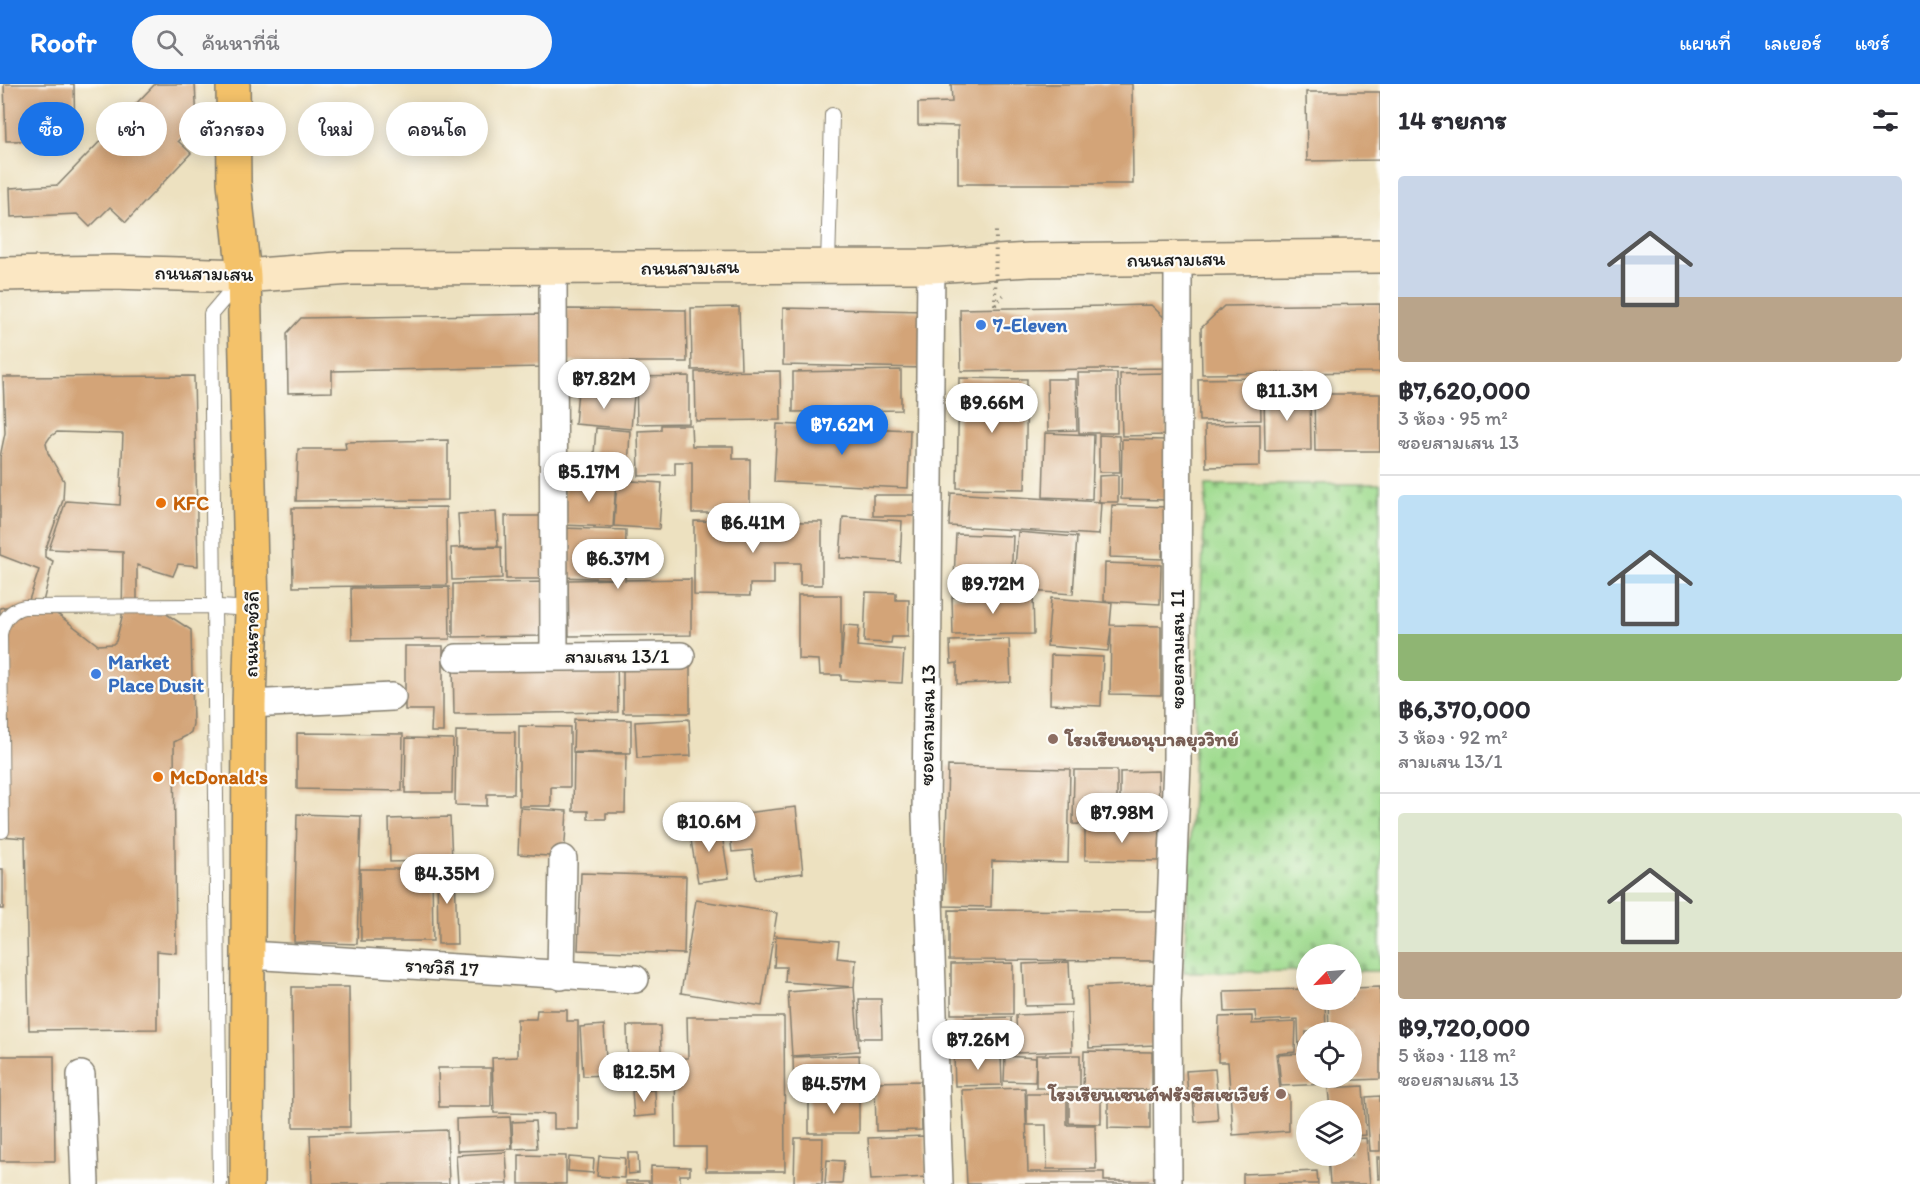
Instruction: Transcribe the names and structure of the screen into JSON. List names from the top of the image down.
{
  "streets": {
    "main road": ["ถนนสามเสน", "ถนนราชวิถี"],
    "street": [
      "ซอยสามเสน 11",
      "สามเสน 13/1",
      "ซอยสามเสน 13",
      "ราชวิถี 17"
    ]
  },
  "crossings": [
    ["ถนนสามเสน", "ถนนราชวิถี"],
    ["ถนนสามเสน", "ซอยสามเสน 11"],
    ["ถนนสามเสน", "สามเสน 13/1"],
    ["ถนนสามเสน", "ซอยสามเสน 13"],
    ["ถนนราชวิถี", "ราชวิถี 17"]
  ],
  "places": [
    "7-Eleven",
    "KFC",
    "Market Place Dusit",
    "โรงเรียนอนุบาลยุววิทย์",
    "McDonald's",
    "โรงเรียนเซนต์ฟรังซีสเซเวียร์"
  ],
  "north": "bottom left",
  "page": {
    "header": "Roofr",
    "search": "ค้นหาที่นี่",
    "nav": ["แผนที่", "เลเยอร์", "แชร์"],
    "heading": "14 รายการ",
    "chip": [
      "ซื้อ",
      "เช่า",
      "ตัวกรอง",
      "ใหม่",
      "คอนโด"
    ],
    "list": [
      {
        "name": "฿7,620,000",
        "note": "3 ห้อง · 95 m² · ซอยสามเสน 13"
      },
      {
        "name": "฿6,370,000",
        "note": "3 ห้อง · 92 m² · สามเสน 13/1"
      },
      {
        "name": "฿9,720,000",
        "note": "5 ห้อง · 118 m² · ซอยสามเสน 13"
      }
    ],
    "price": [
      "฿7.82M",
      "฿11.3M",
      "฿9.66M",
      "฿7.62M",
      "฿5.17M",
      "฿6.41M",
      "฿6.37M",
      "฿9.72M",
      "฿7.98M",
      "฿10.6M",
      "฿4.35M",
      "฿7.26M",
      "฿12.5M",
      "฿4.57M"
    ]
  }
}
